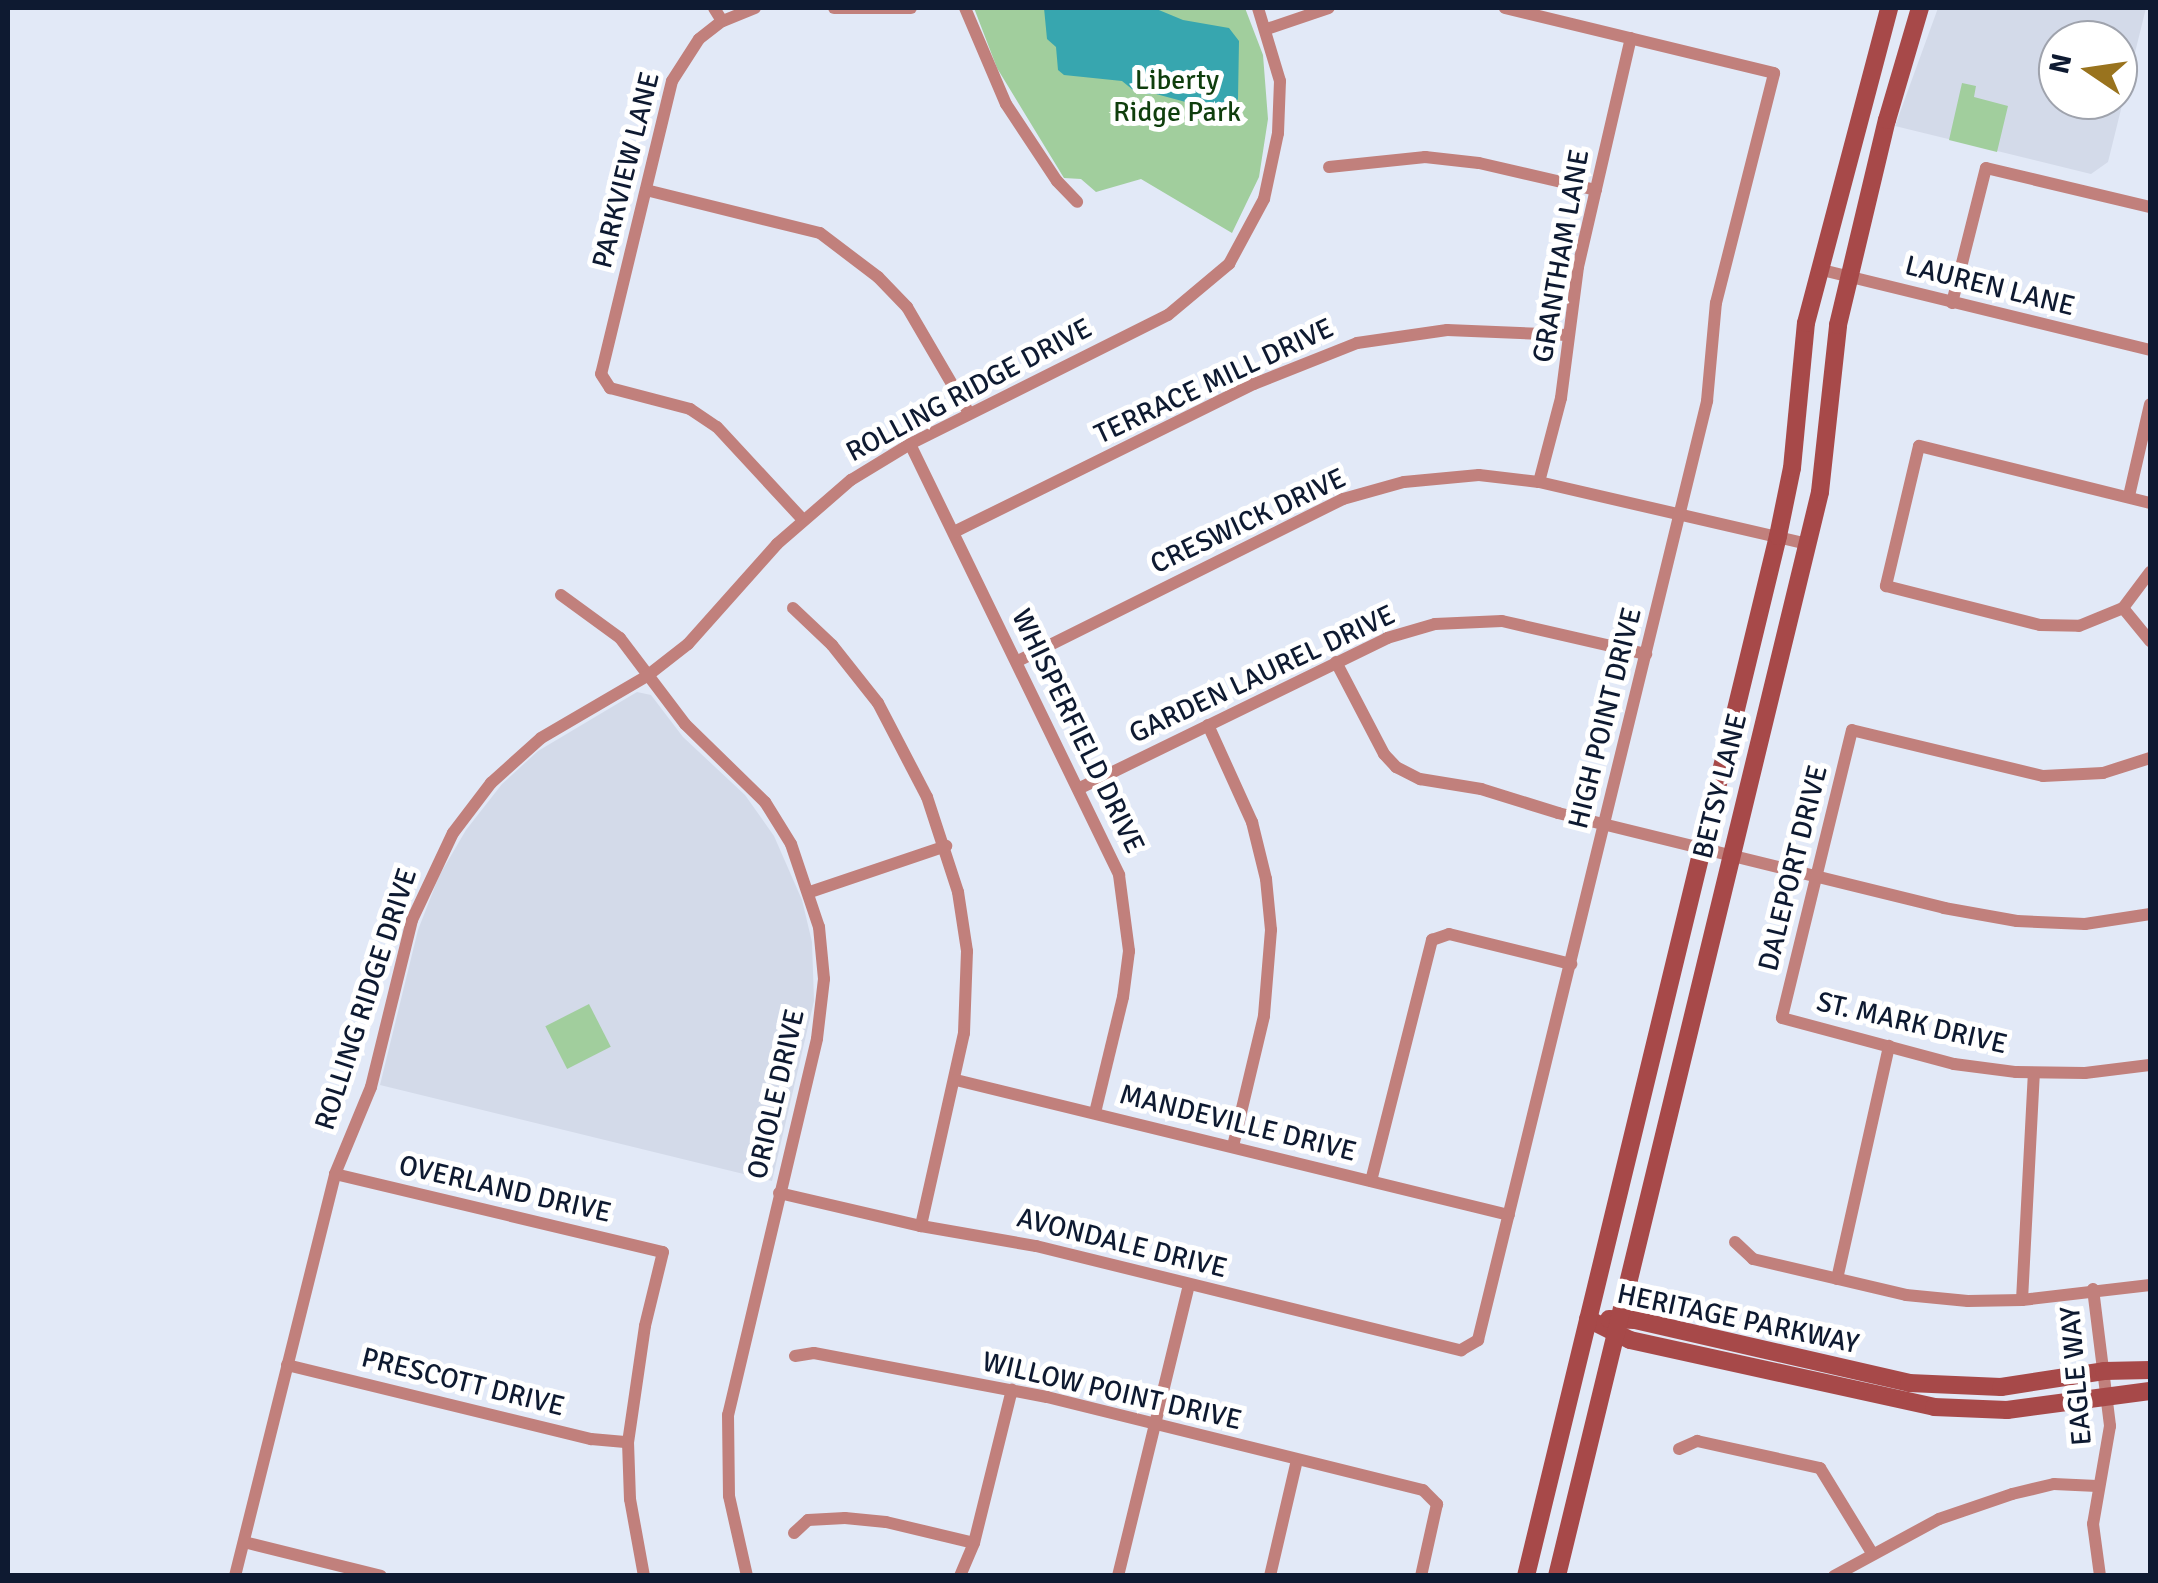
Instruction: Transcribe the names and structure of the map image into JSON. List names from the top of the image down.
{
  "streets": {
    "main road": ["BETSY LANE", "HERITAGE PARKWAY"],
    "street": [
      "PARKVIEW LANE",
      "GRANTHAM LANE",
      "LAUREN LANE",
      "TERRACE MILL DRIVE",
      "ROLLING RIDGE DRIVE",
      "CRESWICK DRIVE",
      "GARDEN LAUREL DRIVE",
      "HIGH POINT DRIVE",
      "WHISPERFIELD DRIVE",
      "DALEPORT DRIVE",
      "ST. MARK DRIVE",
      "ORIOLE DRIVE",
      "MANDEVILLE DRIVE",
      "OVERLAND DRIVE",
      "AVONDALE DRIVE",
      "EAGLE WAY",
      "PRESCOTT DRIVE",
      "WILLOW POINT DRIVE"
    ]
  },
  "crossings": [
    ["PARKVIEW LANE", "ROLLING RIDGE DRIVE"],
    ["GRANTHAM LANE", "TERRACE MILL DRIVE"],
    ["GRANTHAM LANE", "CRESWICK DRIVE"],
    ["GRANTHAM LANE", "HIGH POINT DRIVE"],
    ["LAUREN LANE", "BETSY LANE"],
    ["TERRACE MILL DRIVE", "WHISPERFIELD DRIVE"],
    ["ROLLING RIDGE DRIVE", "WHISPERFIELD DRIVE"],
    ["ROLLING RIDGE DRIVE", "ORIOLE DRIVE"],
    ["ROLLING RIDGE DRIVE", "OVERLAND DRIVE"],
    ["ROLLING RIDGE DRIVE", "PRESCOTT DRIVE"],
    ["CRESWICK DRIVE", "HIGH POINT DRIVE"],
    ["CRESWICK DRIVE", "WHISPERFIELD DRIVE"],
    ["CRESWICK DRIVE", "BETSY LANE"],
    ["GARDEN LAUREL DRIVE", "HIGH POINT DRIVE"],
    ["GARDEN LAUREL DRIVE", "WHISPERFIELD DRIVE"],
    ["HIGH POINT DRIVE", "MANDEVILLE DRIVE"],
    ["HIGH POINT DRIVE", "AVONDALE DRIVE"],
    ["WHISPERFIELD DRIVE", "MANDEVILLE DRIVE"],
    ["BETSY LANE", "HERITAGE PARKWAY"],
    ["DALEPORT DRIVE", "ST. MARK DRIVE"],
    ["ORIOLE DRIVE", "AVONDALE DRIVE"],
    ["OVERLAND DRIVE", "PRESCOTT DRIVE"],
    ["HERITAGE PARKWAY", "EAGLE WAY"]
  ],
  "parks": ["Liberty Ridge Park"],
  "north": "left"
}
